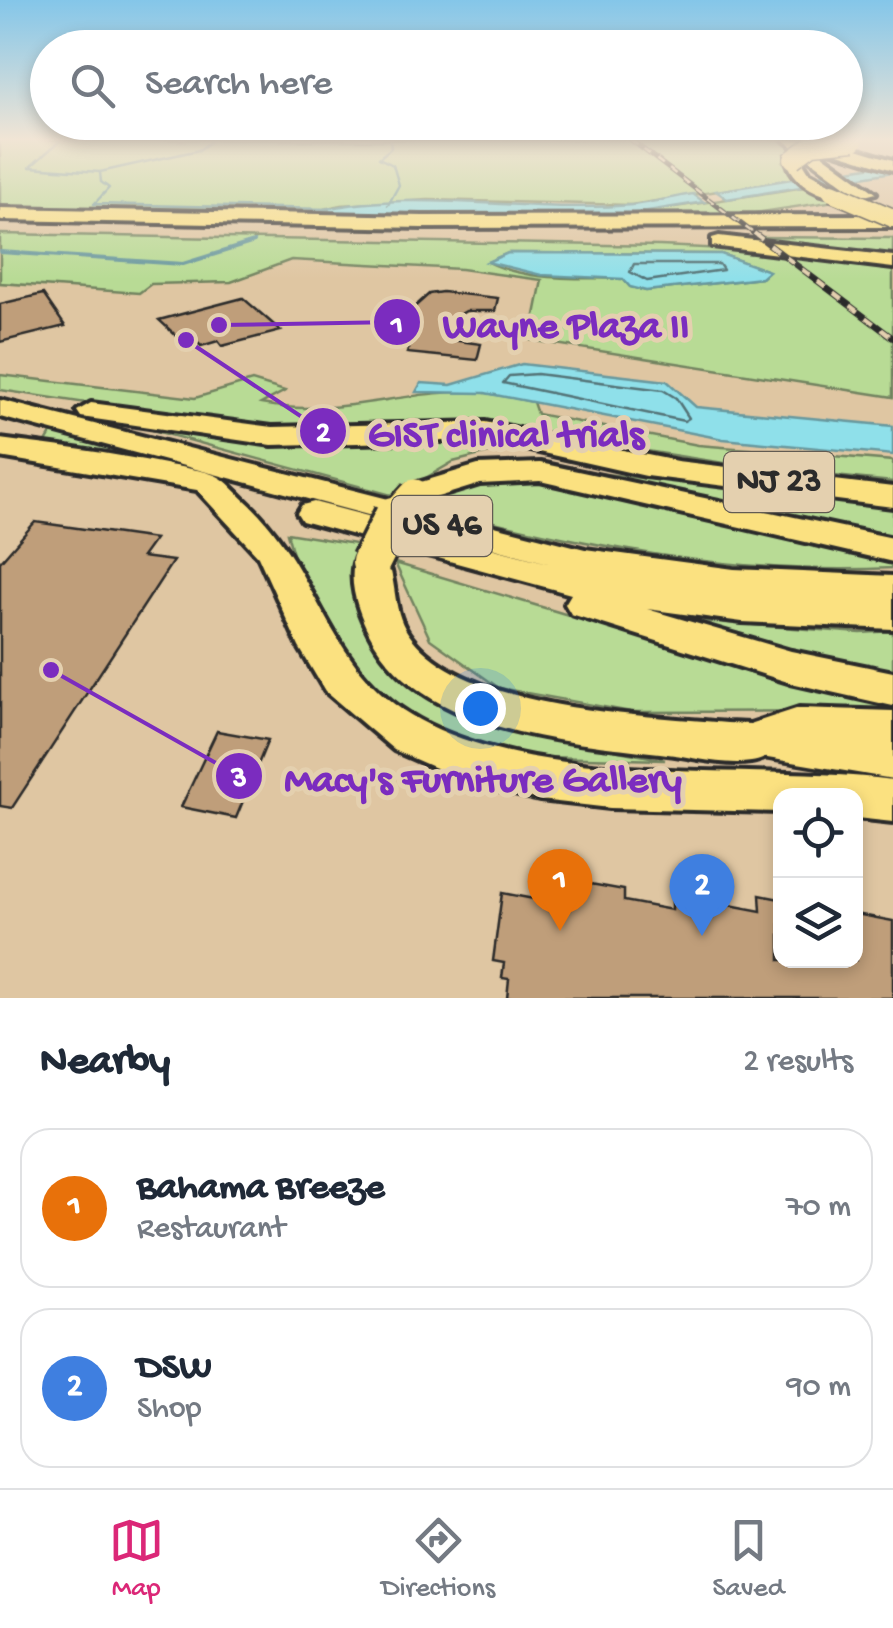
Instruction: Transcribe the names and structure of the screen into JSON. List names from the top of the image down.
{
  "streets": {
    "highway": ["NJ 23", "US 46"]
  },
  "places": ["Wayne Plaza II", "GIST clinical trials", "Macy's Furniture Gallery"],
  "page": {
    "search": "Search here",
    "pins": ["1", "2"],
    "heading": ["Nearby", "2 results"],
    "list": [
      {
        "mark": "1",
        "name": "Bahama Breeze",
        "note": "Restaurant",
        "value": "70 m"
      },
      {
        "mark": "2",
        "name": "DSW",
        "note": "Shop",
        "value": "90 m"
      }
    ],
    "nav": ["Map", "Directions", "Saved"]
  }
}
